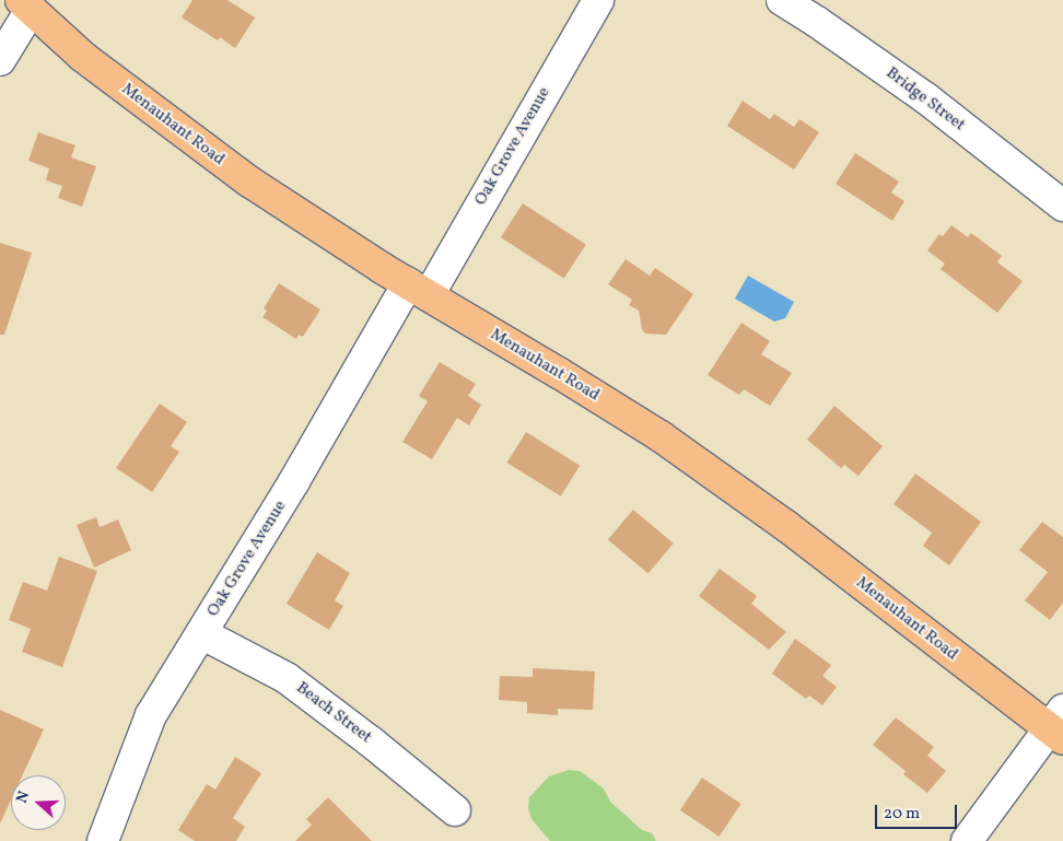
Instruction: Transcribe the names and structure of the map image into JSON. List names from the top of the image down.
{
  "streets": {
    "main road": ["Menauhant Road"],
    "street": ["Bridge Street", "Oak Grove Avenue", "Beach Street"]
  },
  "crossings": [
    ["Menauhant Road", "Oak Grove Avenue"],
    ["Oak Grove Avenue", "Beach Street"]
  ],
  "scale_bar": "20 m",
  "north": "left"
}
